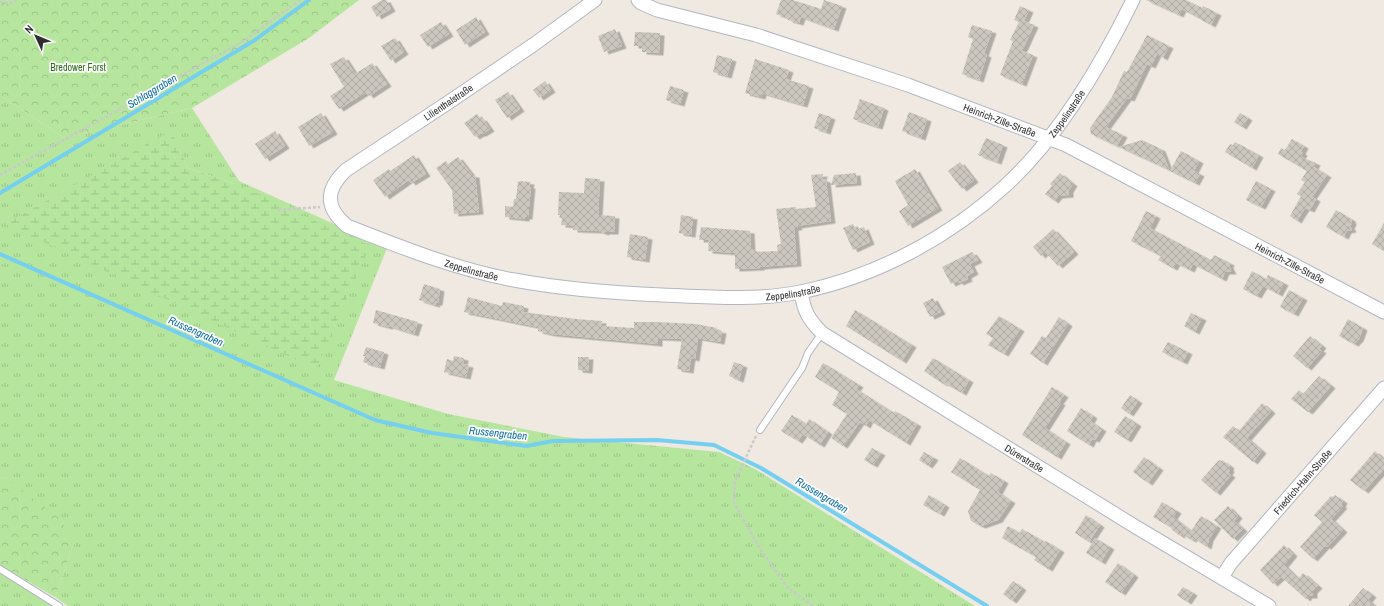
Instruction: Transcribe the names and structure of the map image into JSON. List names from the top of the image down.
{
  "streets": {
    "street": [
      "Lilienthalstraße",
      "Zeppelinstraße",
      "Heinrich-Zille-Straße",
      "Dürerstraße",
      "Friedrich-Hahn-Straße"
    ]
  },
  "crossings": [
    ["Lilienthalstraße", "Zeppelinstraße"],
    ["Zeppelinstraße", "Heinrich-Zille-Straße"],
    ["Zeppelinstraße", "Dürerstraße"],
    ["Dürerstraße", "Friedrich-Hahn-Straße"]
  ],
  "water": ["Schlaggraben", "Russengraben"],
  "parks": ["Bredower Forst"],
  "north": "top left"
}
